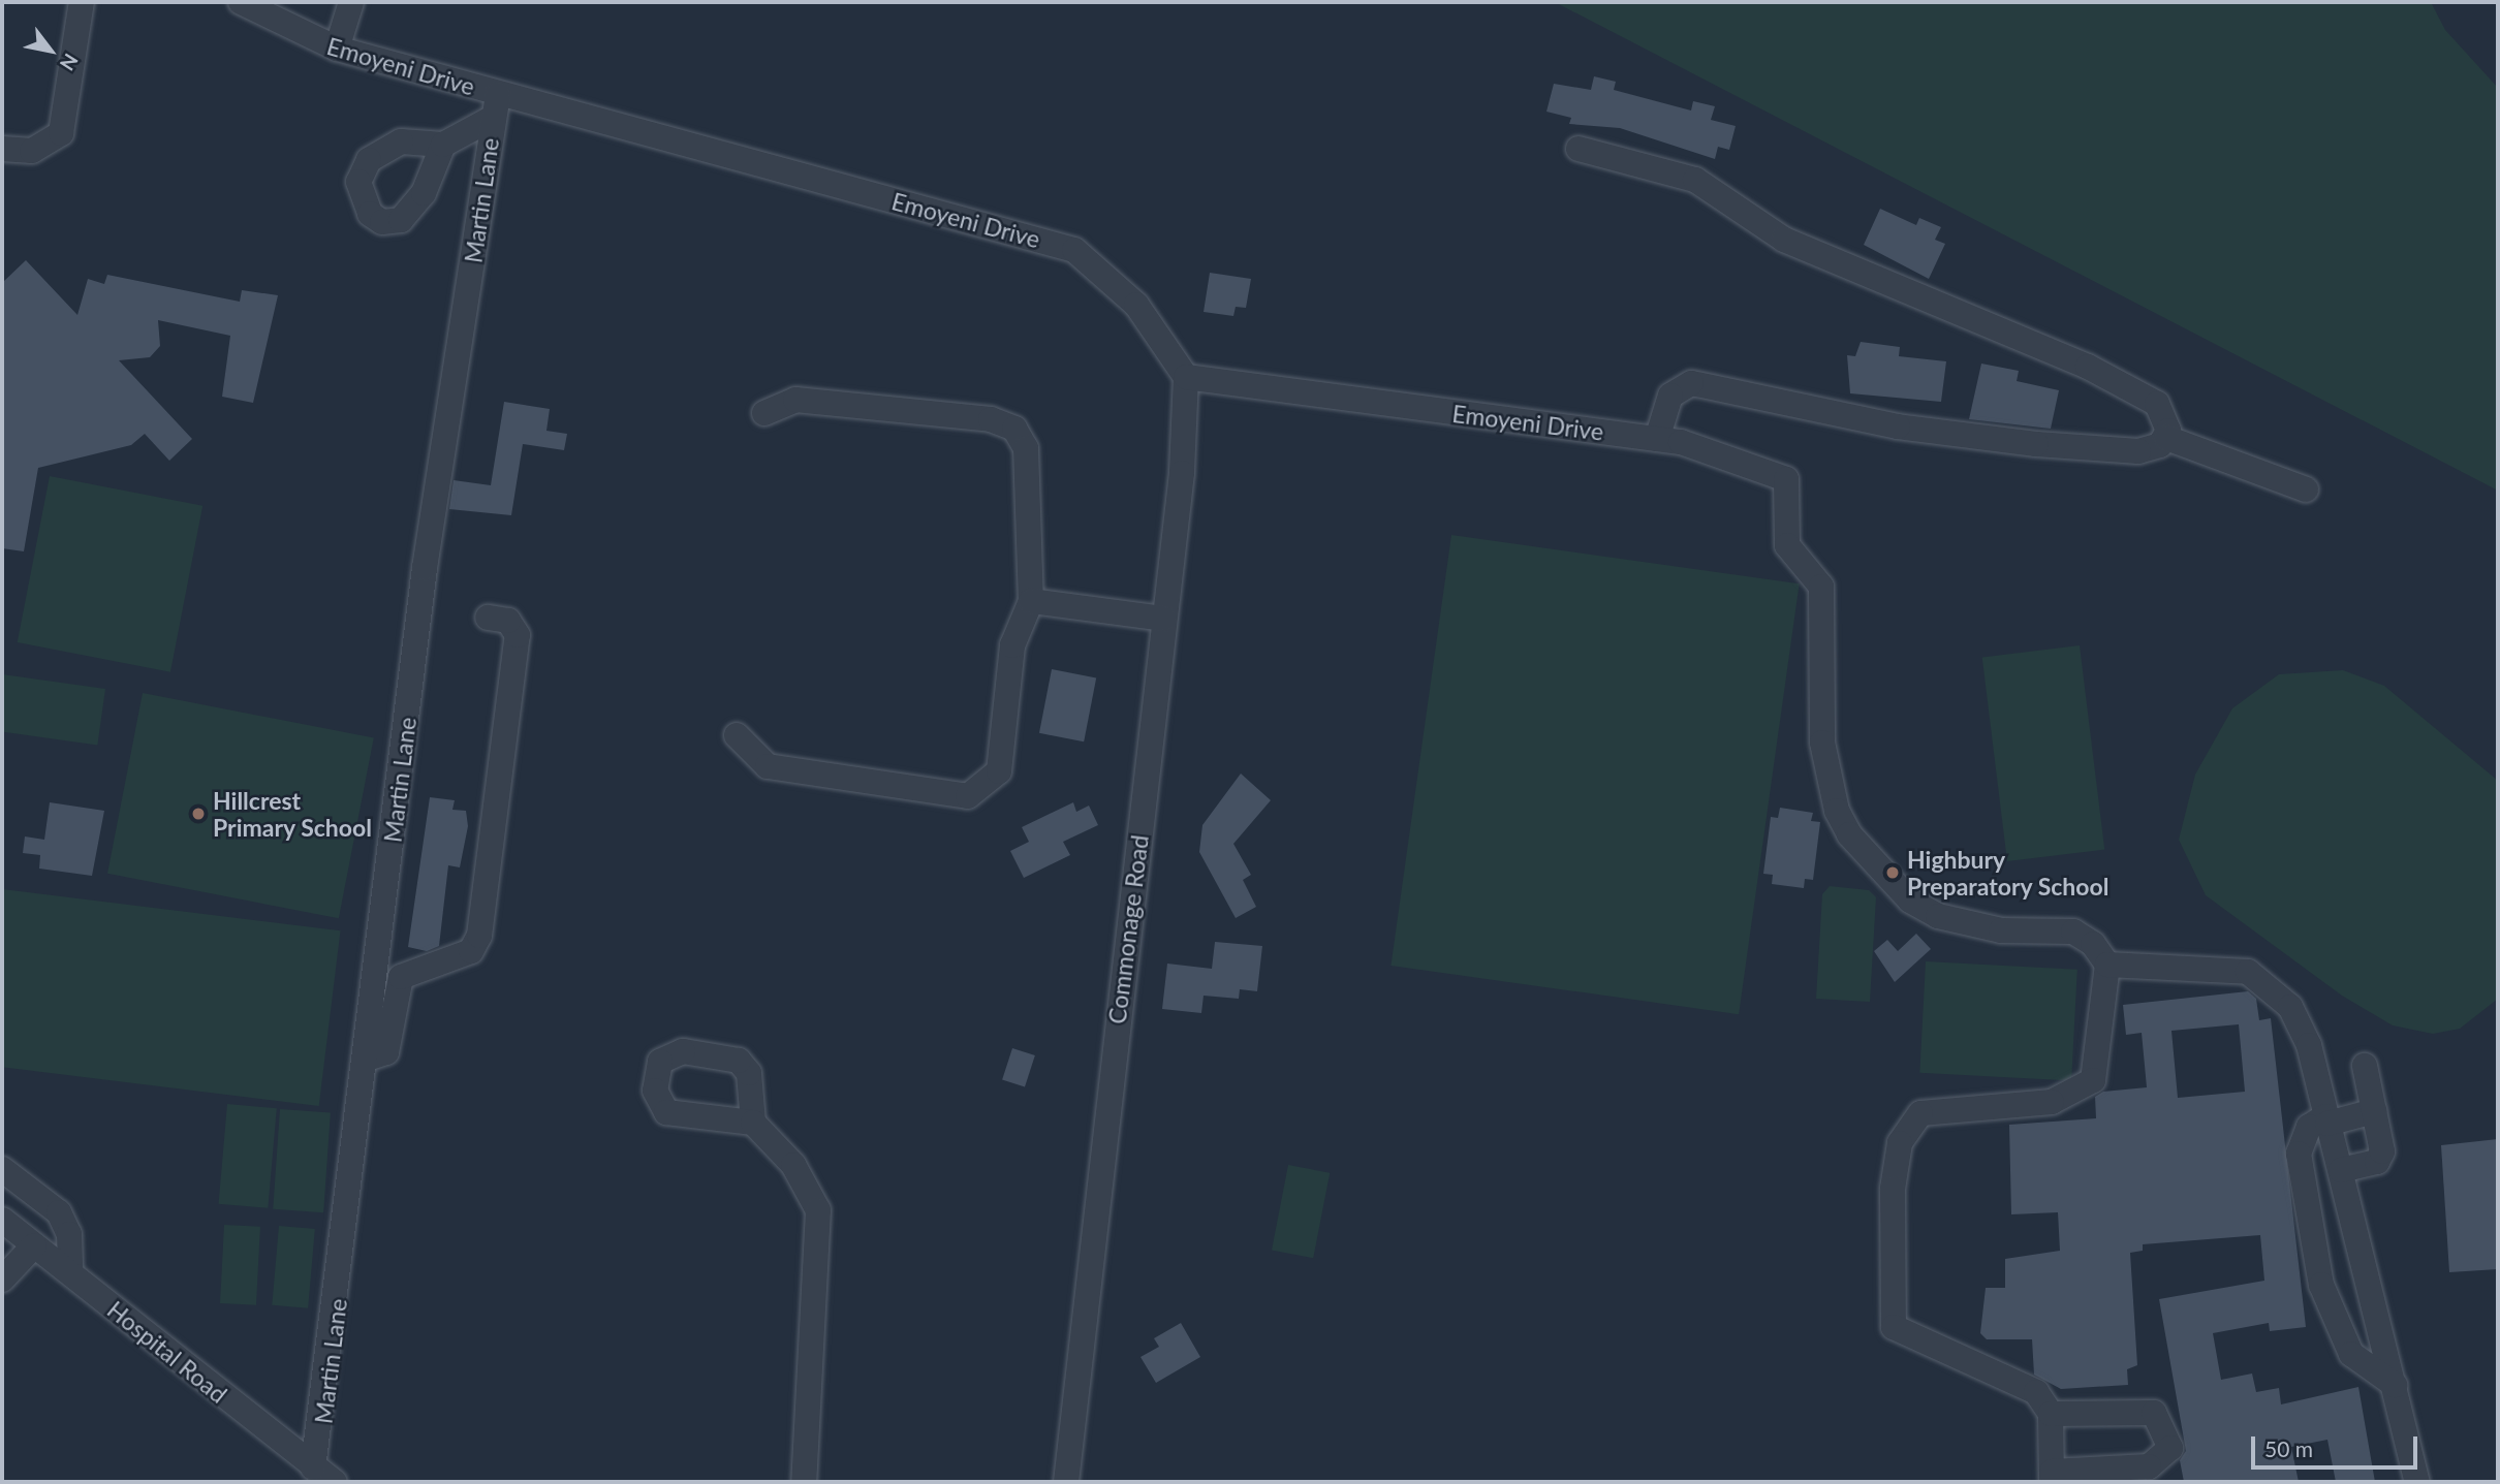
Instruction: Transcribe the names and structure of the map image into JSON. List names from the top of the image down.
{
  "streets": {
    "street": [
      "Emoyeni Drive",
      "Martin Lane",
      "Commonage Road",
      "Hospital Road"
    ]
  },
  "crossings": [
    ["Emoyeni Drive", "Martin Lane"],
    ["Emoyeni Drive", "Commonage Road"],
    ["Martin Lane", "Hospital Road"]
  ],
  "places": ["Hillcrest Primary School", "Highbury Preparatory School"],
  "scale_bar": "50 m",
  "north": "bottom right"
}
